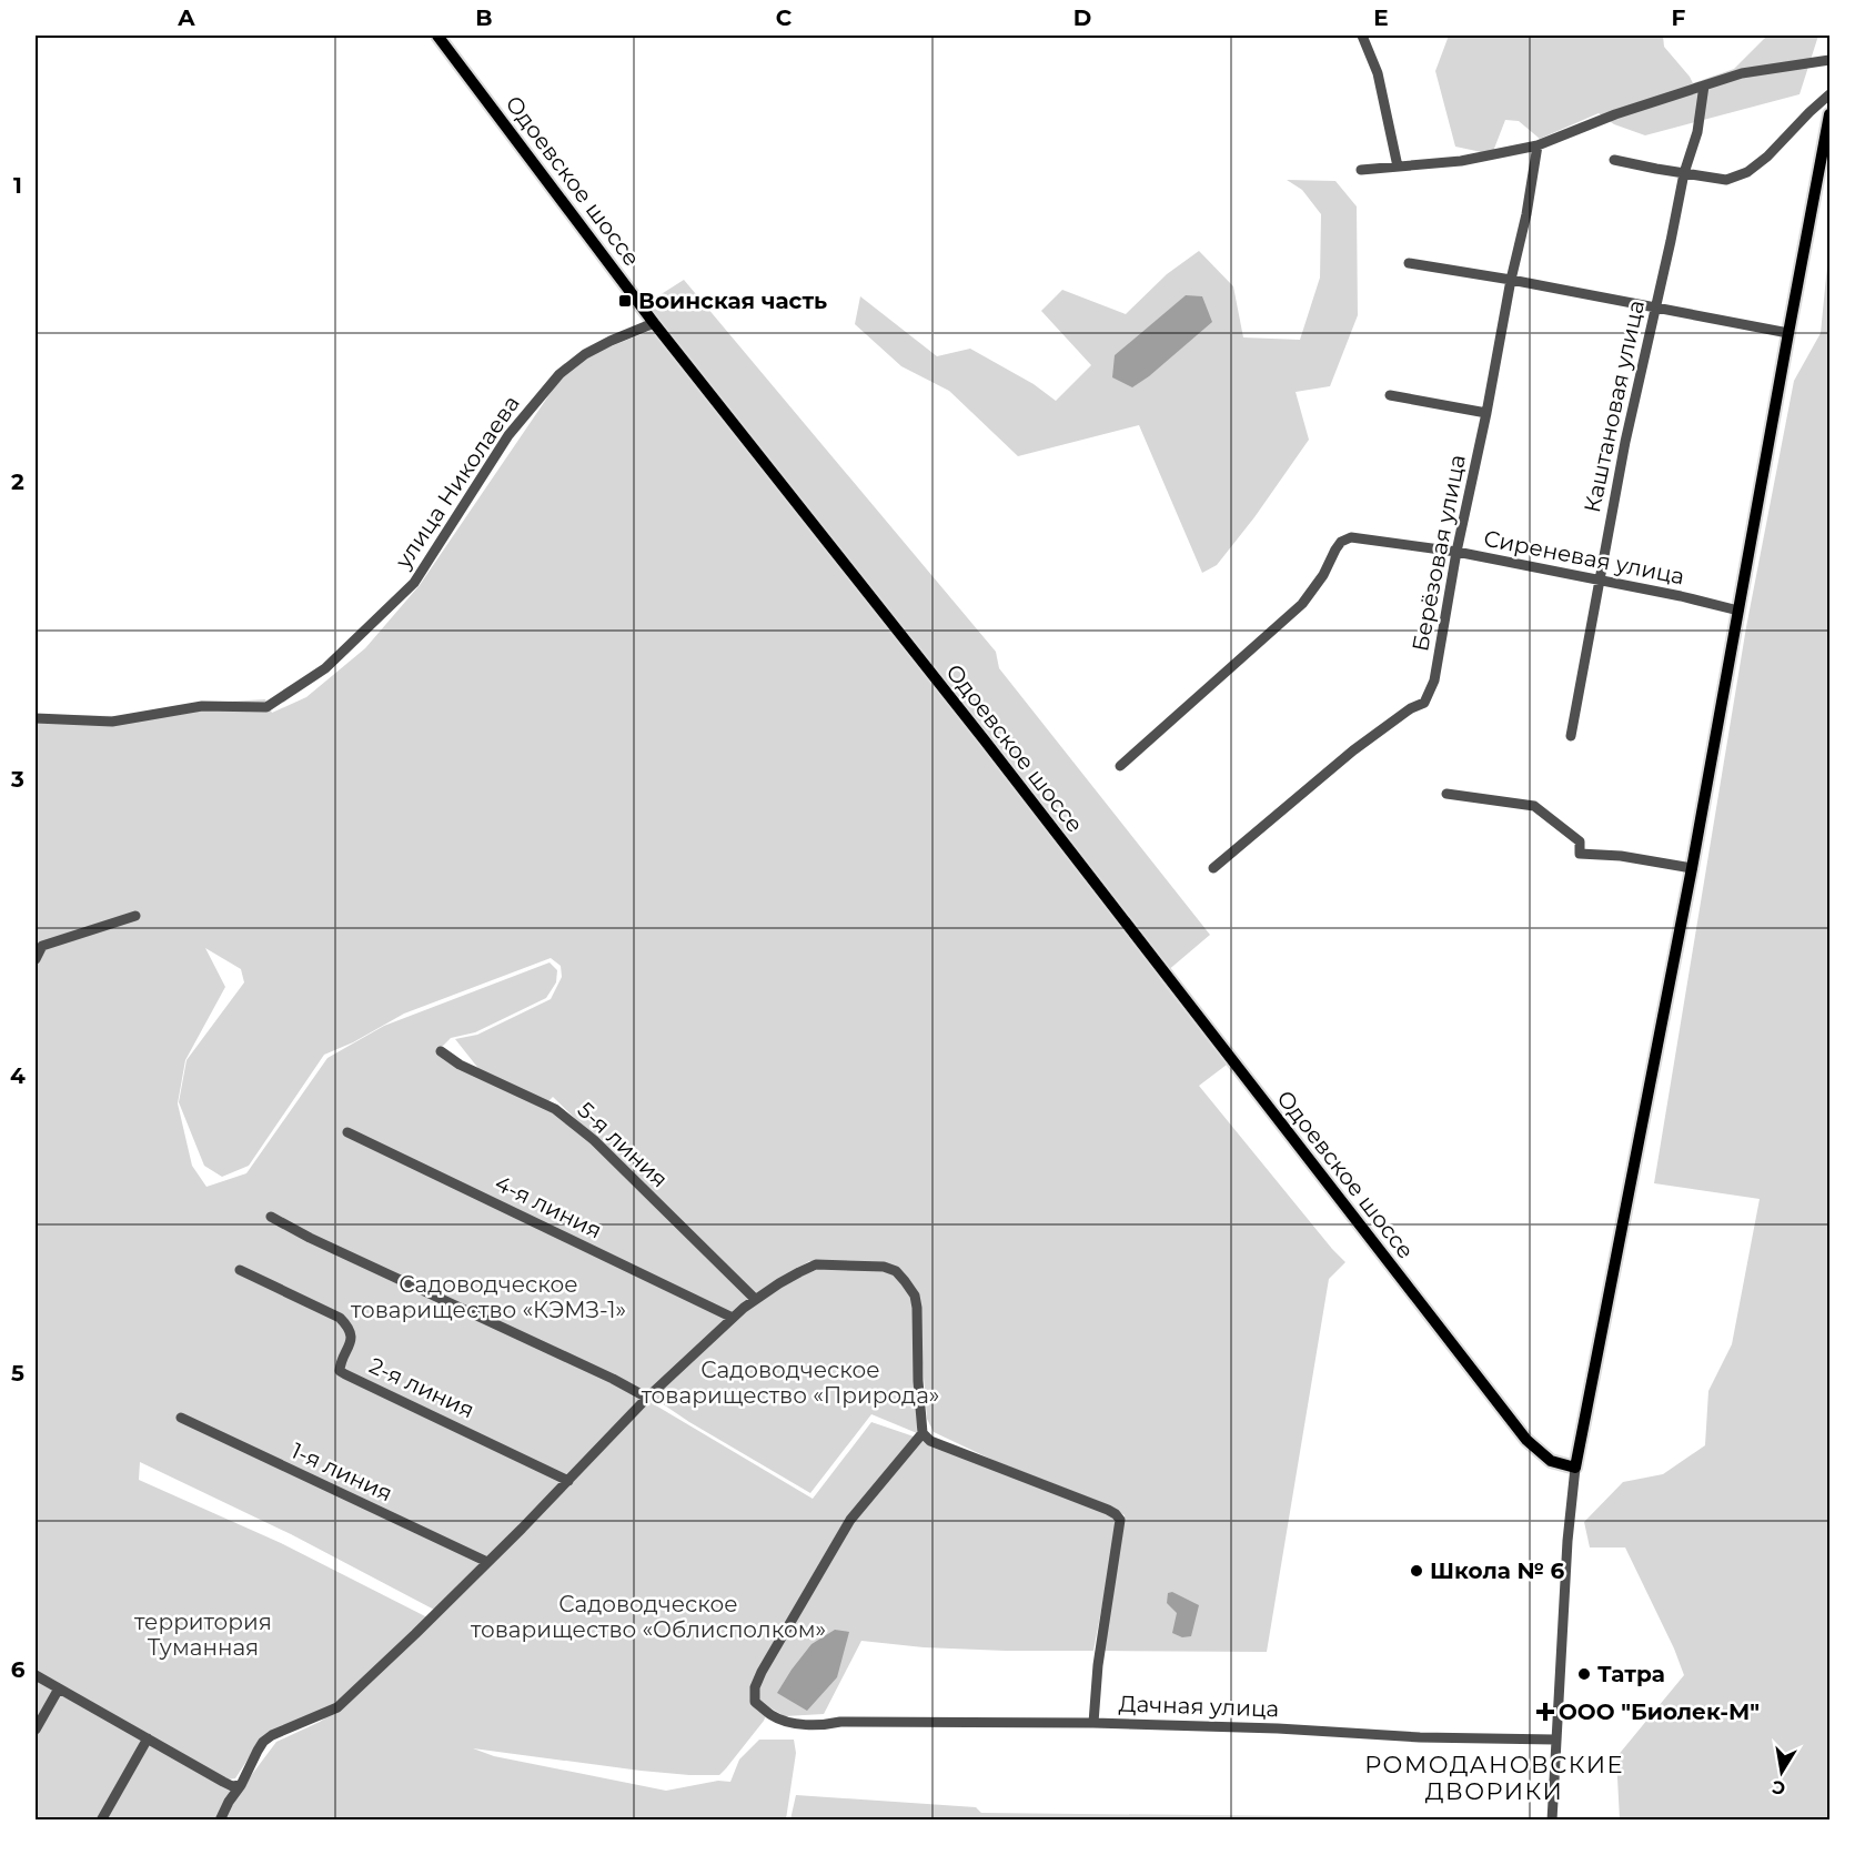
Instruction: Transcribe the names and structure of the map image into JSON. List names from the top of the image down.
{
  "streets": {
    "main road": ["Одоевское шоссе"],
    "street": [
      "Каштановая улица",
      "улица Николаева",
      "Берёзовая улица",
      "Сиреневая улица",
      "5-я линия",
      "4-я линия",
      "2-я линия",
      "1-я линия",
      "Дачная улица"
    ]
  },
  "crossings": [
    ["Одоевское шоссе", "улица Николаева"],
    ["Каштановая улица", "Сиреневая улица"],
    ["Берёзовая улица", "Сиреневая улица"]
  ],
  "districts": ["РОМОДАНОВСКИЕ ДВОРИКИ"],
  "parks": [
    "Садоводческое товарищество «КЭМЗ-1»",
    "Садоводческое товарищество «Природа»",
    "Садоводческое товарищество «Облисполком»",
    "территория Туманная"
  ],
  "places": {
    "transit": ["Воинская часть"],
    "other": ["Школа № 6", "Татра"],
    "health": ["ООО \"Биолек-М\""]
  },
  "north": "bottom",
  "grid": {
    "columns": [
      "A",
      "B",
      "C",
      "D",
      "E",
      "F"
    ],
    "rows": [
      "1",
      "2",
      "3",
      "4",
      "5",
      "6"
    ]
  }
}
